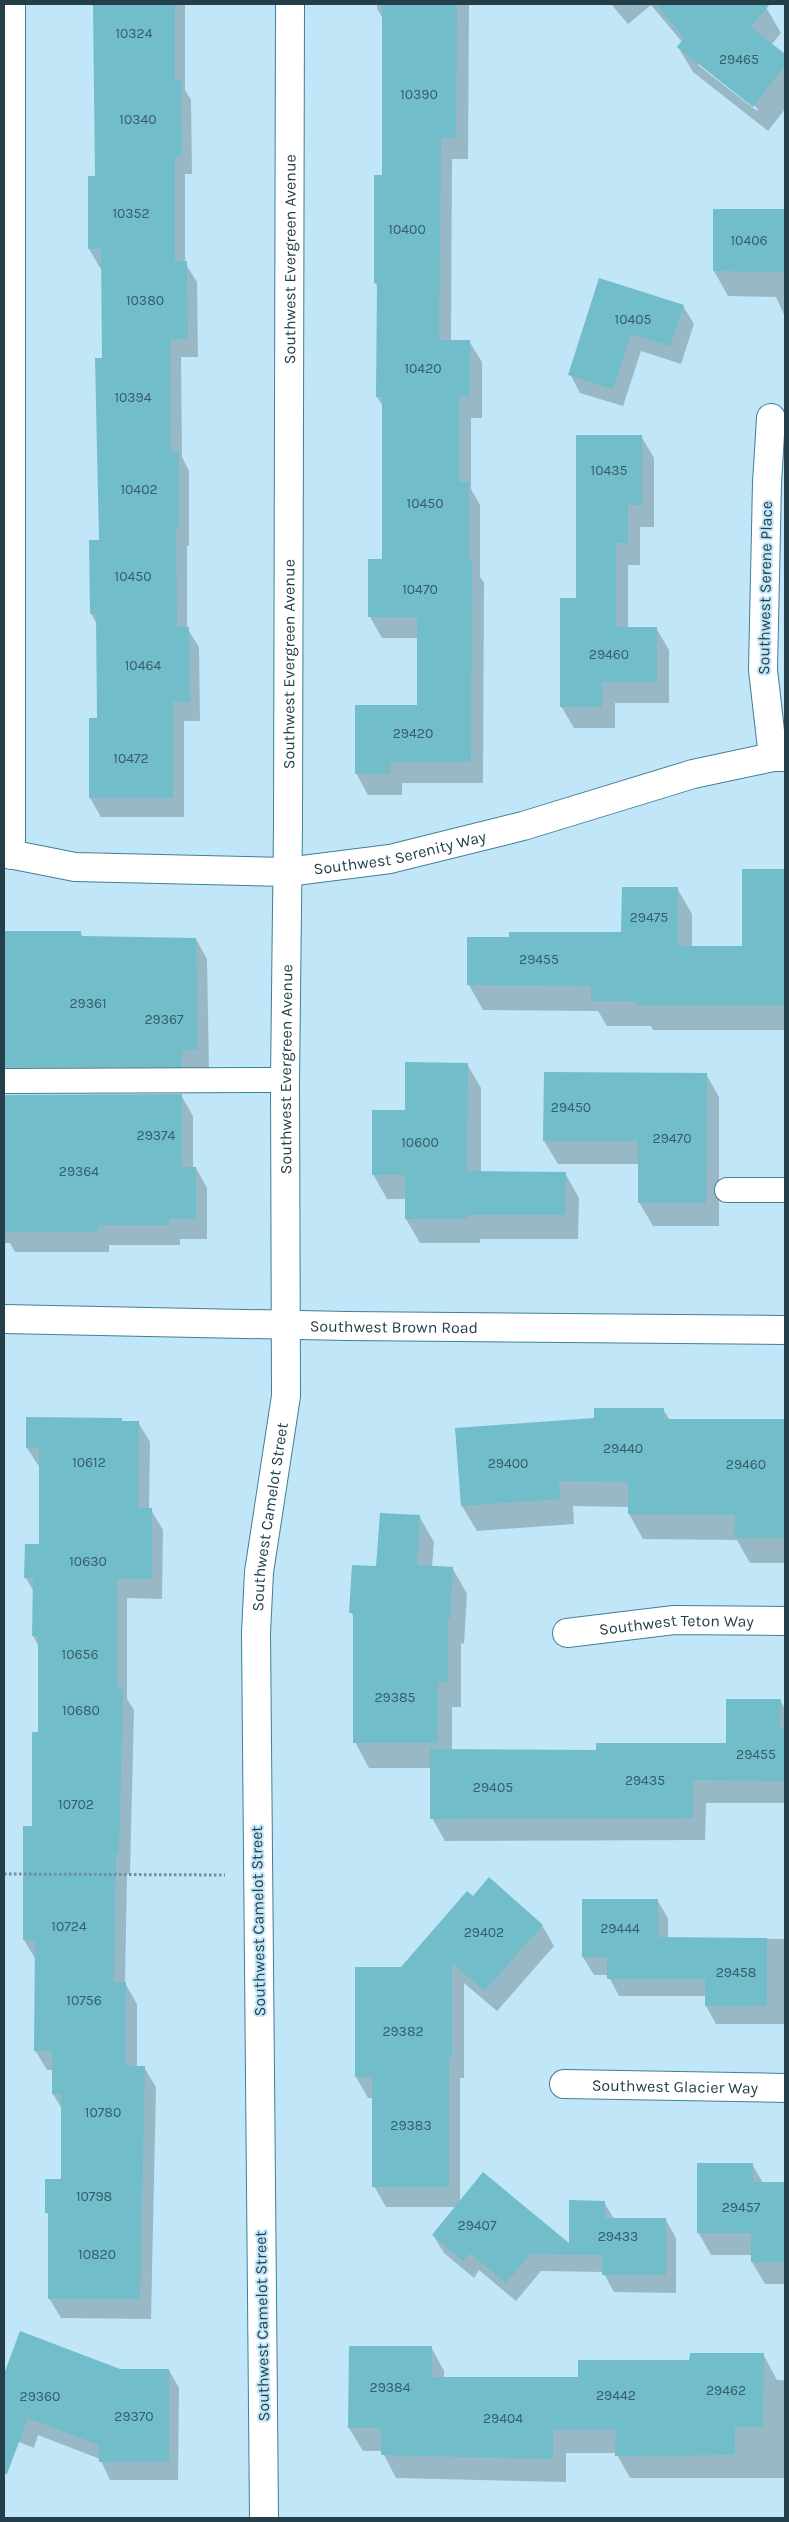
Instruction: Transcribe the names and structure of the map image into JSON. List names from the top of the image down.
{
  "streets": {
    "street": [
      "Southwest Evergreen Avenue",
      "Southwest Serene Place",
      "Southwest Serenity Way",
      "Southwest Brown Road",
      "Southwest Camelot Street",
      "Southwest Teton Way",
      "Southwest Glacier Way"
    ]
  },
  "crossings": [
    ["Southwest Evergreen Avenue", "Southwest Serenity Way"],
    ["Southwest Evergreen Avenue", "Southwest Brown Road"],
    ["Southwest Evergreen Avenue", "Southwest Camelot Street"],
    ["Southwest Serene Place", "Southwest Serenity Way"],
    ["Southwest Brown Road", "Southwest Camelot Street"]
  ],
  "house_numbers": [
    "10324",
    "29465",
    "10390",
    "10340",
    "10352",
    "10400",
    "10406",
    "10380",
    "10405",
    "10420",
    "10394",
    "10435",
    "10402",
    "10450",
    "10450",
    "10470",
    "29460",
    "10464",
    "29420",
    "10472",
    "29475",
    "29455",
    "29361",
    "29367",
    "29450",
    "29374",
    "29470",
    "10600",
    "29364",
    "29440",
    "10612",
    "29400",
    "29460",
    "10630",
    "10656",
    "29385",
    "10680",
    "29455",
    "29435",
    "29405",
    "10702",
    "10724",
    "29444",
    "29402",
    "29458",
    "10756",
    "29382",
    "10780",
    "29383",
    "10798",
    "29457",
    "29407",
    "29433",
    "10820",
    "29384",
    "29462",
    "29442",
    "29360",
    "29370",
    "29404"
  ]
}
